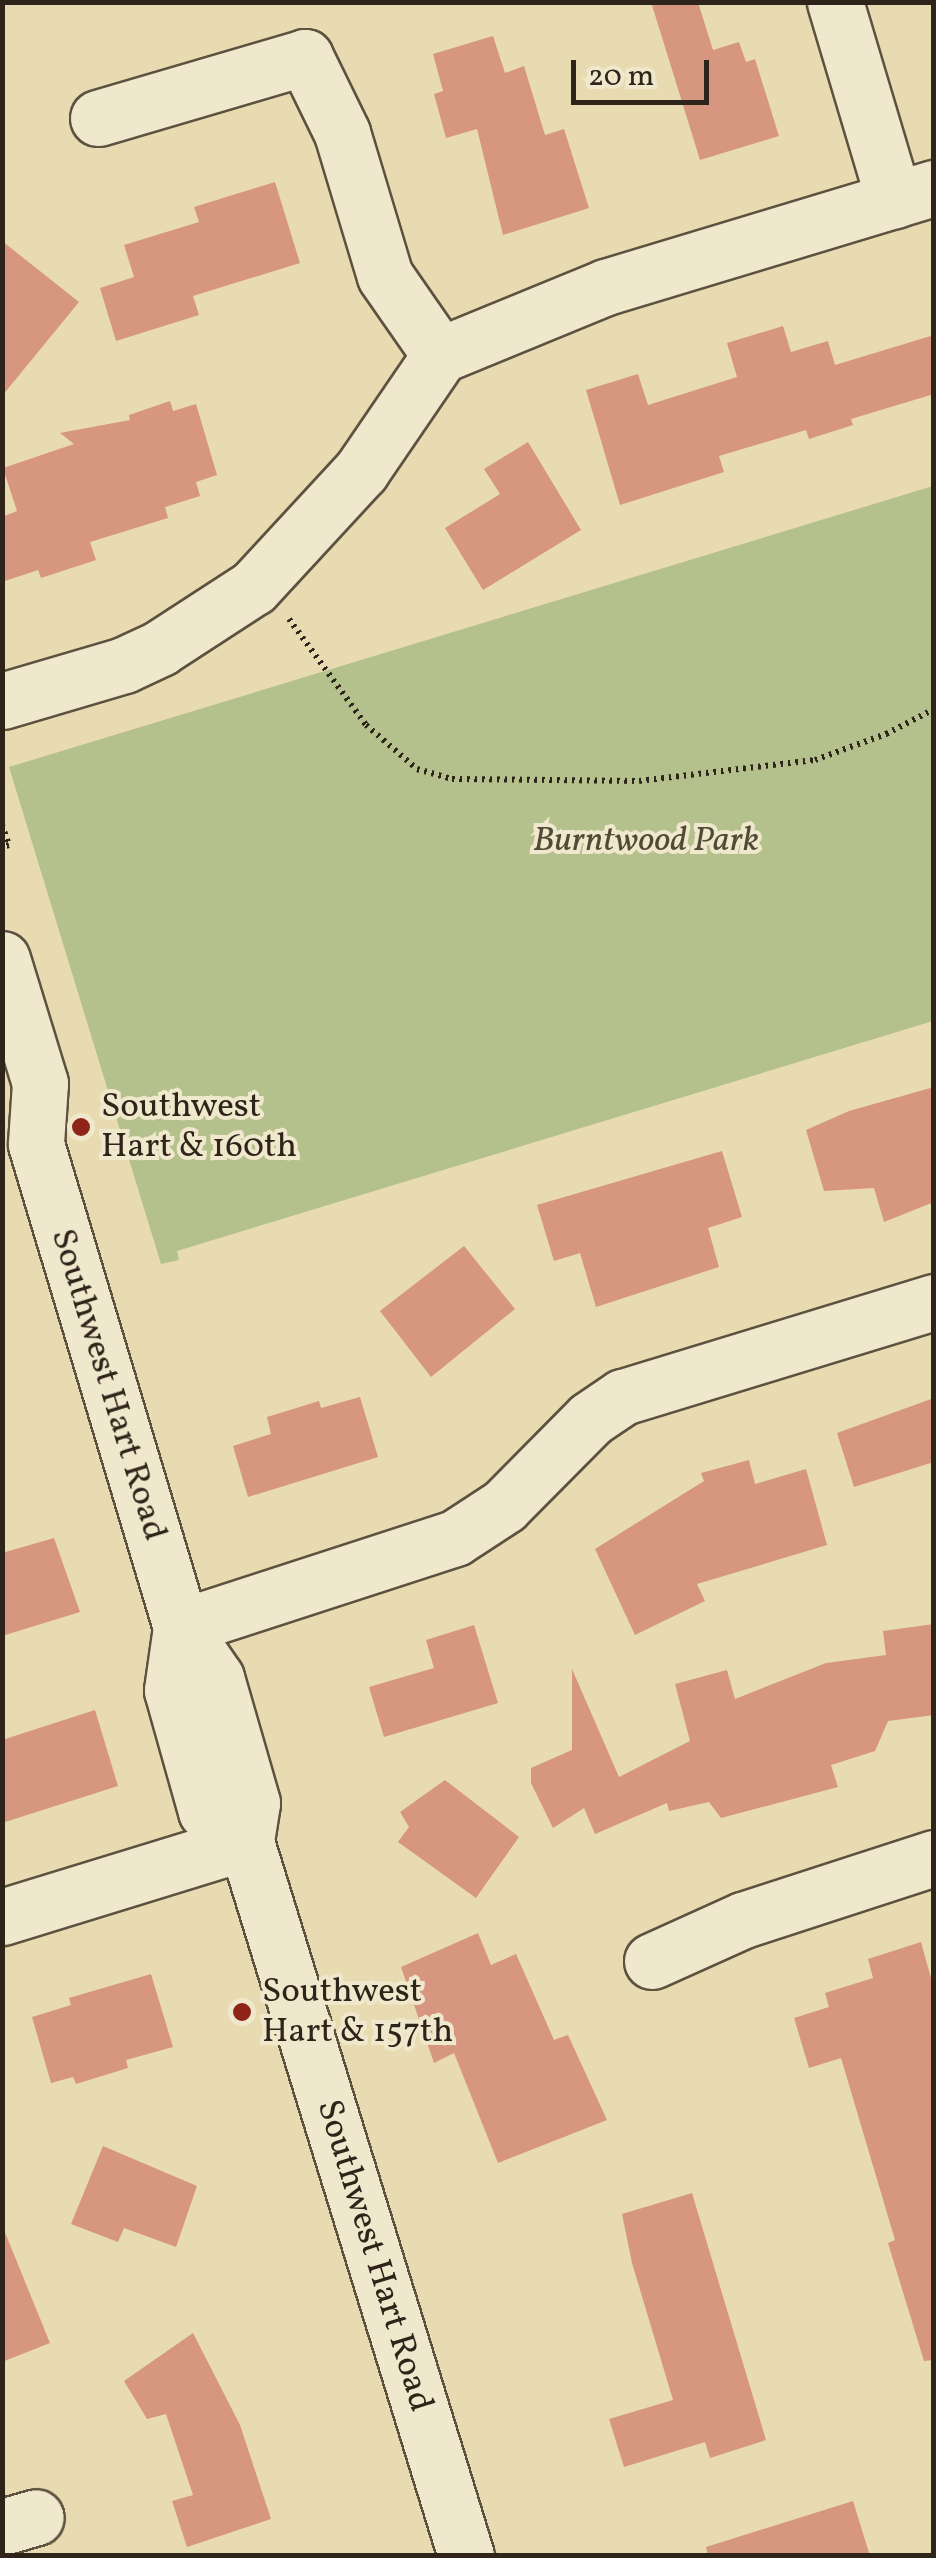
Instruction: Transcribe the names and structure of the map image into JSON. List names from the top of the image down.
{
  "streets": {
    "street": ["Southwest Hart Road"]
  },
  "parks": ["Burntwood Park"],
  "places": ["Southwest Hart & 160th", "Southwest Hart & 157th"],
  "scale_bar": "20 m"
}
